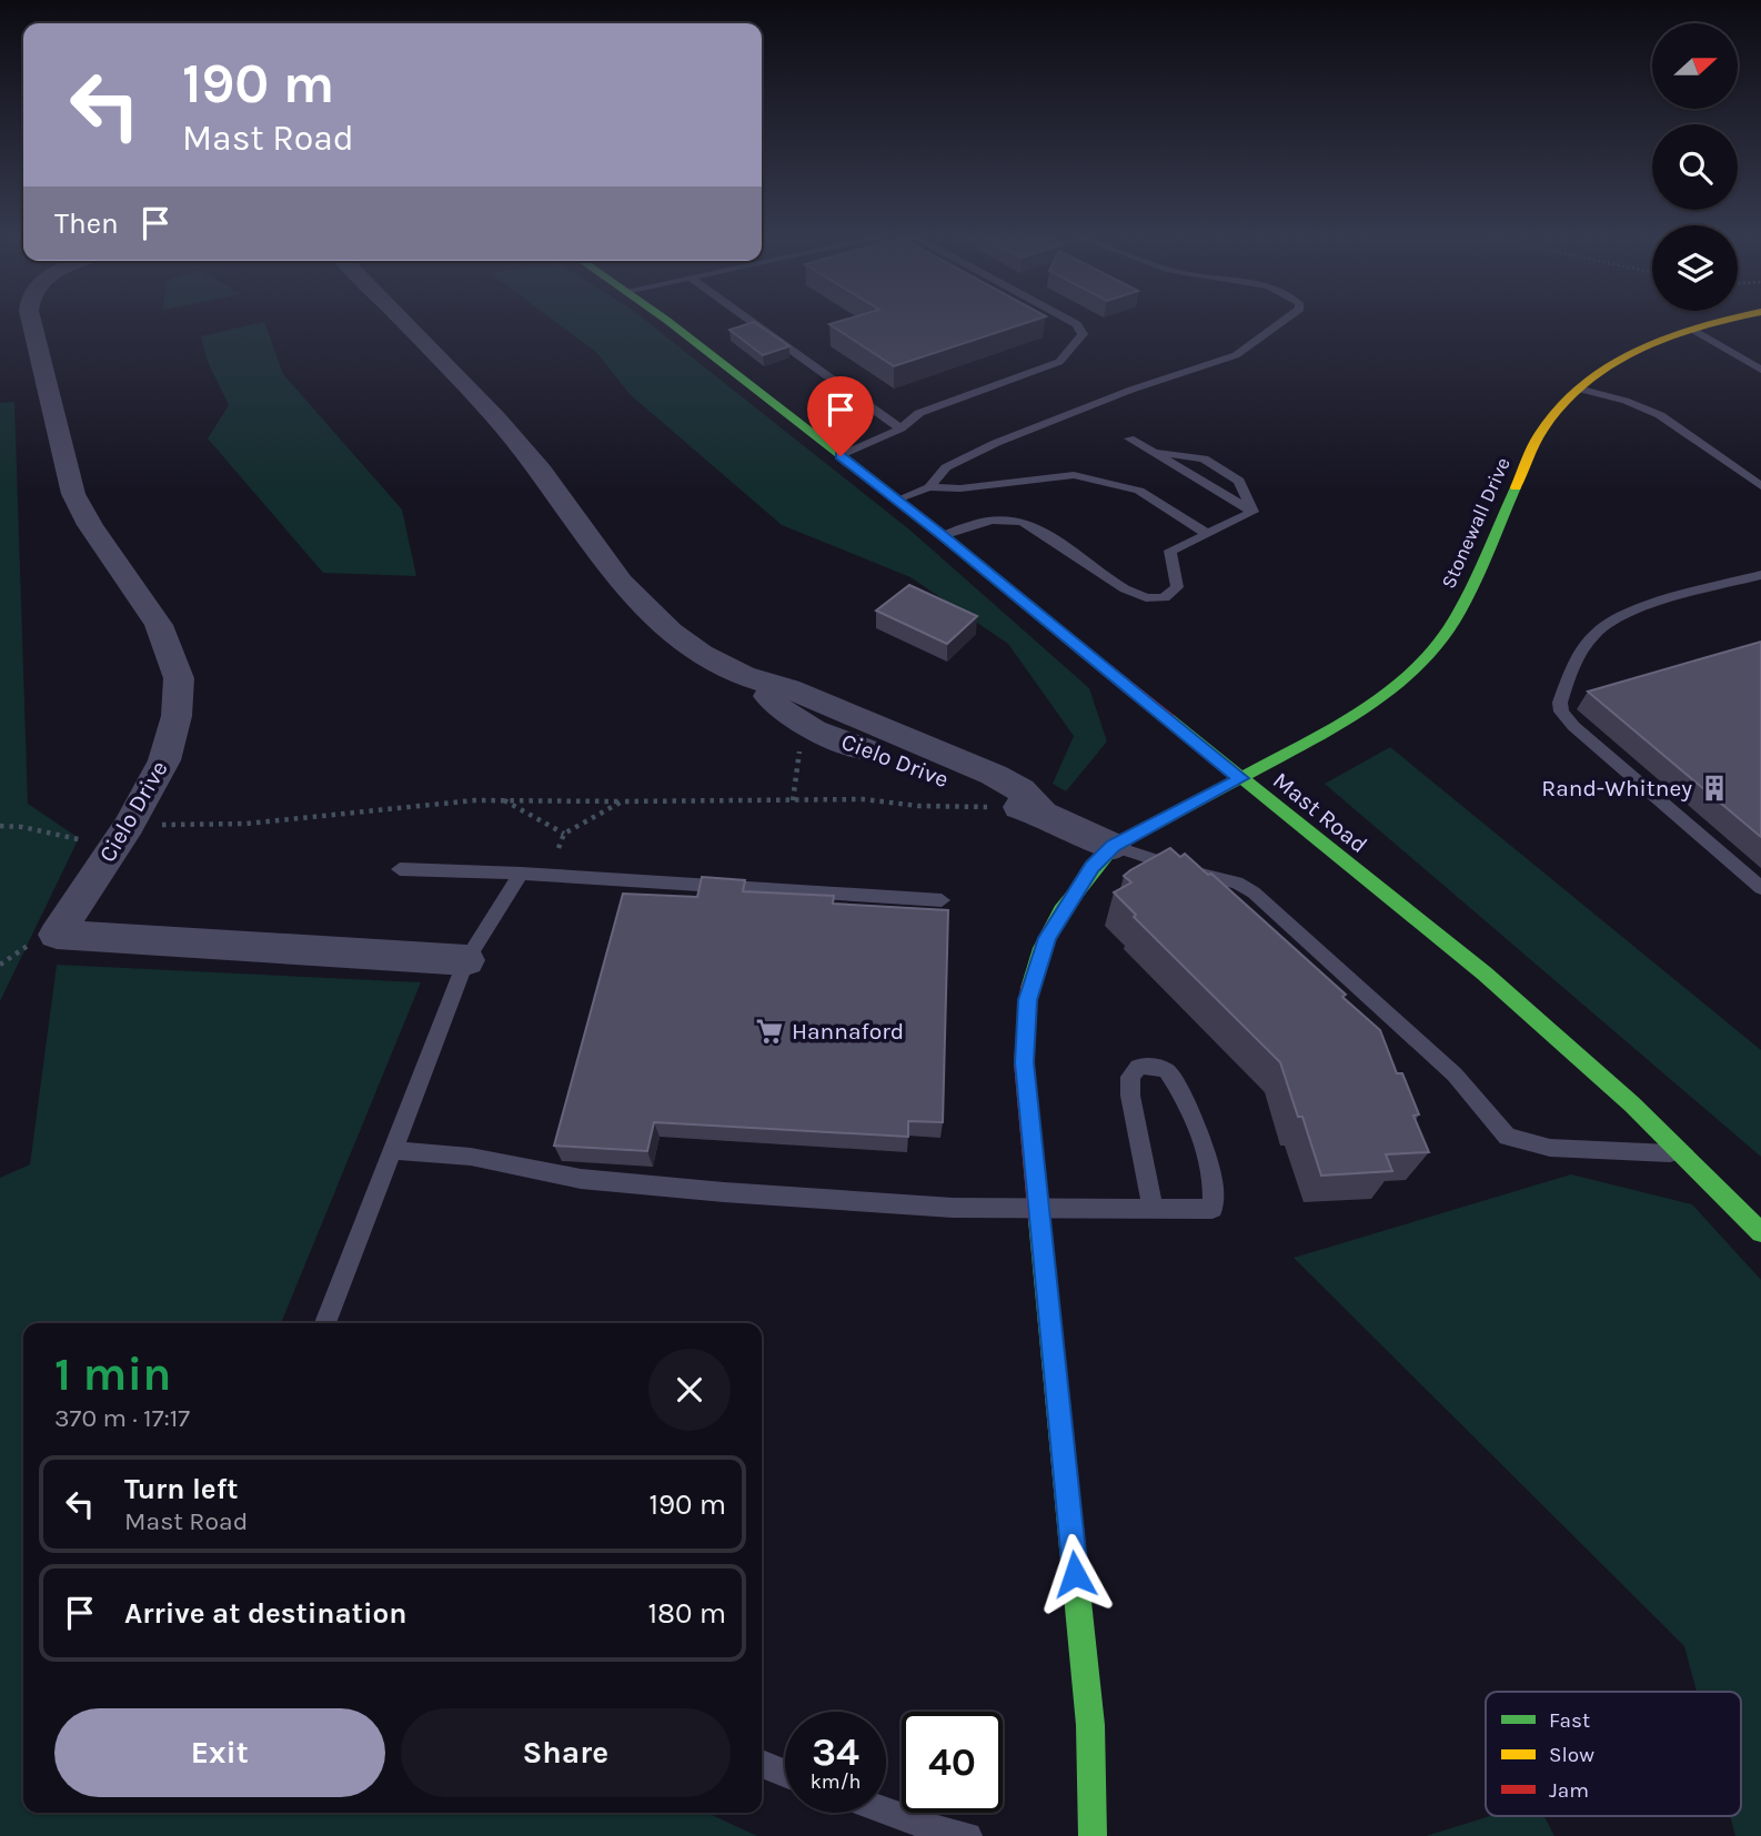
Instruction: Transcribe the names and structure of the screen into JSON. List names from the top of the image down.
{
  "streets": {
    "street": ["Stonewall Drive", "Cielo Drive", "Mast Road"]
  },
  "crossings": [
    ["Stonewall Drive", "Cielo Drive"],
    ["Stonewall Drive", "Mast Road"]
  ],
  "places": {
    "building": ["Rand-Whitney"],
    "supermarket": ["Hannaford"]
  },
  "legend": ["Fast", "Slow", "Jam"],
  "north": "right",
  "page": {
    "turn": ["190 m", "Mast Road"],
    "then": "Then",
    "heading": ["1 min", "370 m · 17:17"],
    "list": [
      {
        "name": "Turn left",
        "note": "Mast Road",
        "value": "190 m"
      },
      {
        "name": "Arrive at destination",
        "value": "180 m"
      }
    ],
    "buttons": ["Exit", "Share"],
    "speed": "34 km/h",
    "limit": "40"
  }
}
